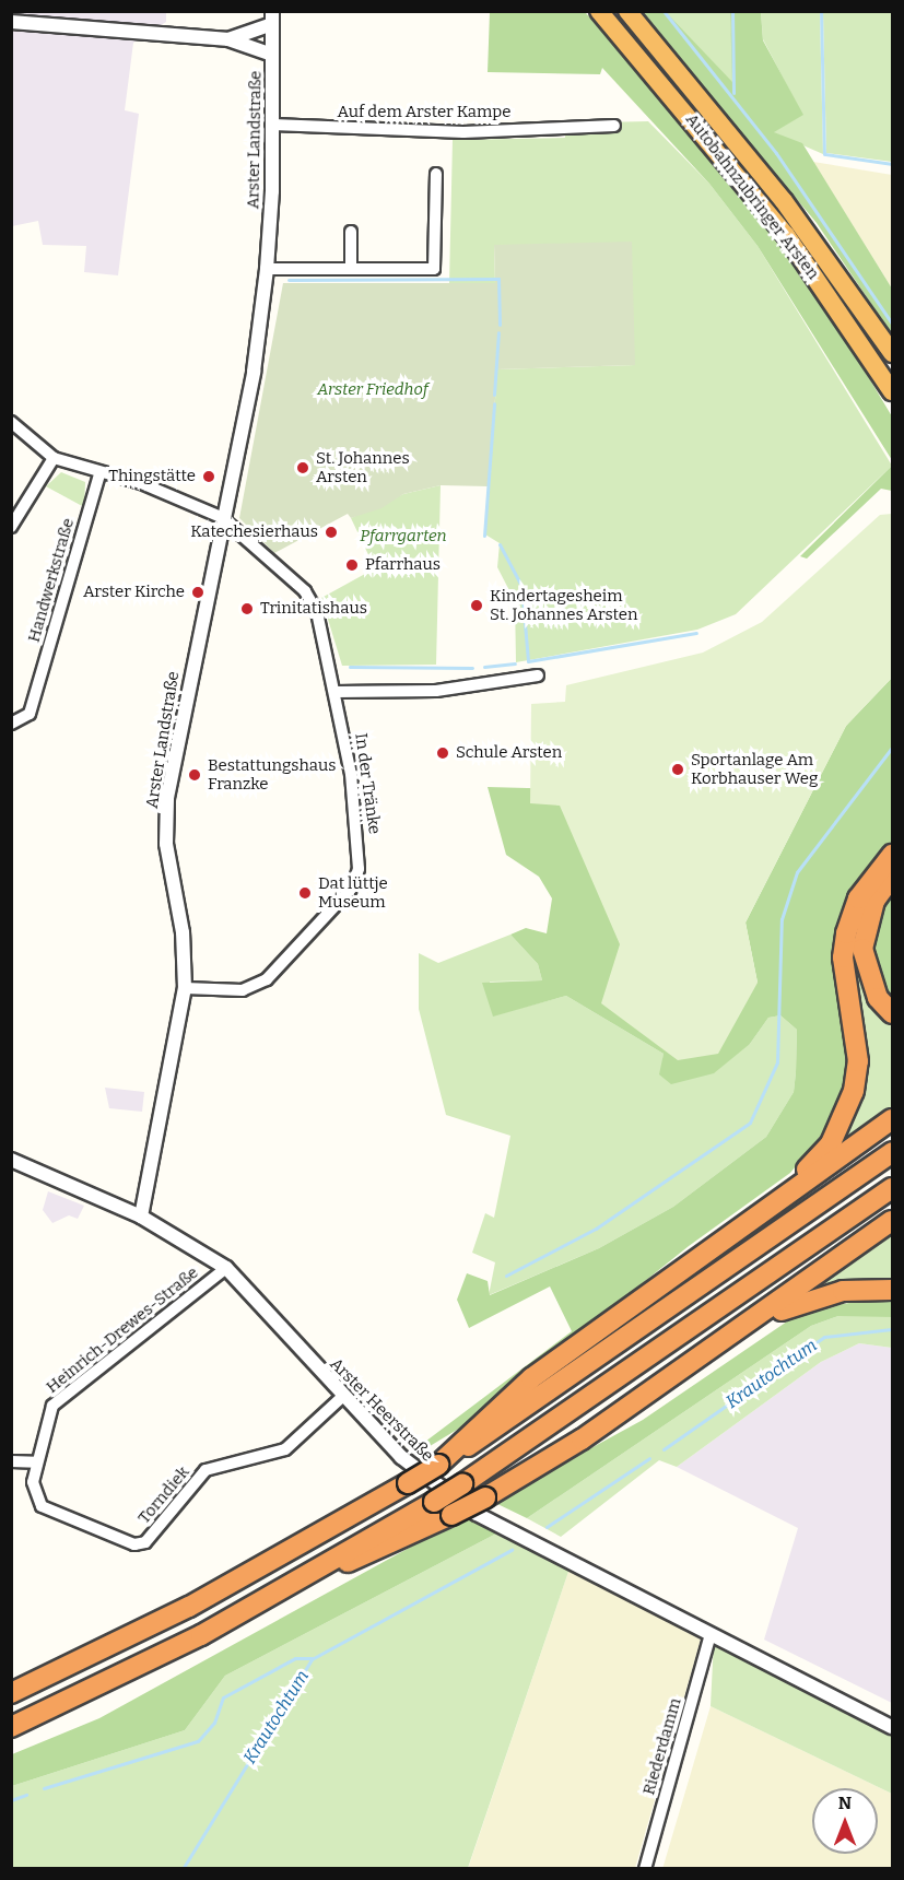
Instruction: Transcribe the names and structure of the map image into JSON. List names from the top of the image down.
{
  "streets": {
    "highway": ["Autobahnzubringer Arsten"],
    "street": [
      "Auf dem Arster Kampe",
      "Arster Landstraße",
      "Handwerkstraße",
      "In der Tränke",
      "Heinrich-Drewes-Straße",
      "Arster Heerstraße",
      "Torndiek",
      "Riederdamm"
    ]
  },
  "crossings": [
    ["Auf dem Arster Kampe", "Arster Landstraße"],
    ["Arster Landstraße", "In der Tränke"],
    ["Arster Landstraße", "Arster Heerstraße"],
    ["Handwerkstraße", "In der Tränke"],
    ["Heinrich-Drewes-Straße", "Arster Heerstraße"],
    ["Heinrich-Drewes-Straße", "Torndiek"],
    ["Arster Heerstraße", "Torndiek"],
    ["Arster Heerstraße", "Riederdamm"]
  ],
  "water": ["Krautochtum"],
  "parks": ["Arster Friedhof", "Pfarrgarten"],
  "places": [
    "St. Johannes Arsten",
    "Thingstätte",
    "Katechesierhaus",
    "Pfarrhaus",
    "Arster Kirche",
    "Kindertagesheim St. Johannes Arsten",
    "Trinitatishaus",
    "Schule Arsten",
    "Sportanlage Am Korbhauser Weg",
    "Bestattungshaus Franzke",
    "Dat lüttje Museum"
  ],
  "north": "top"
}
